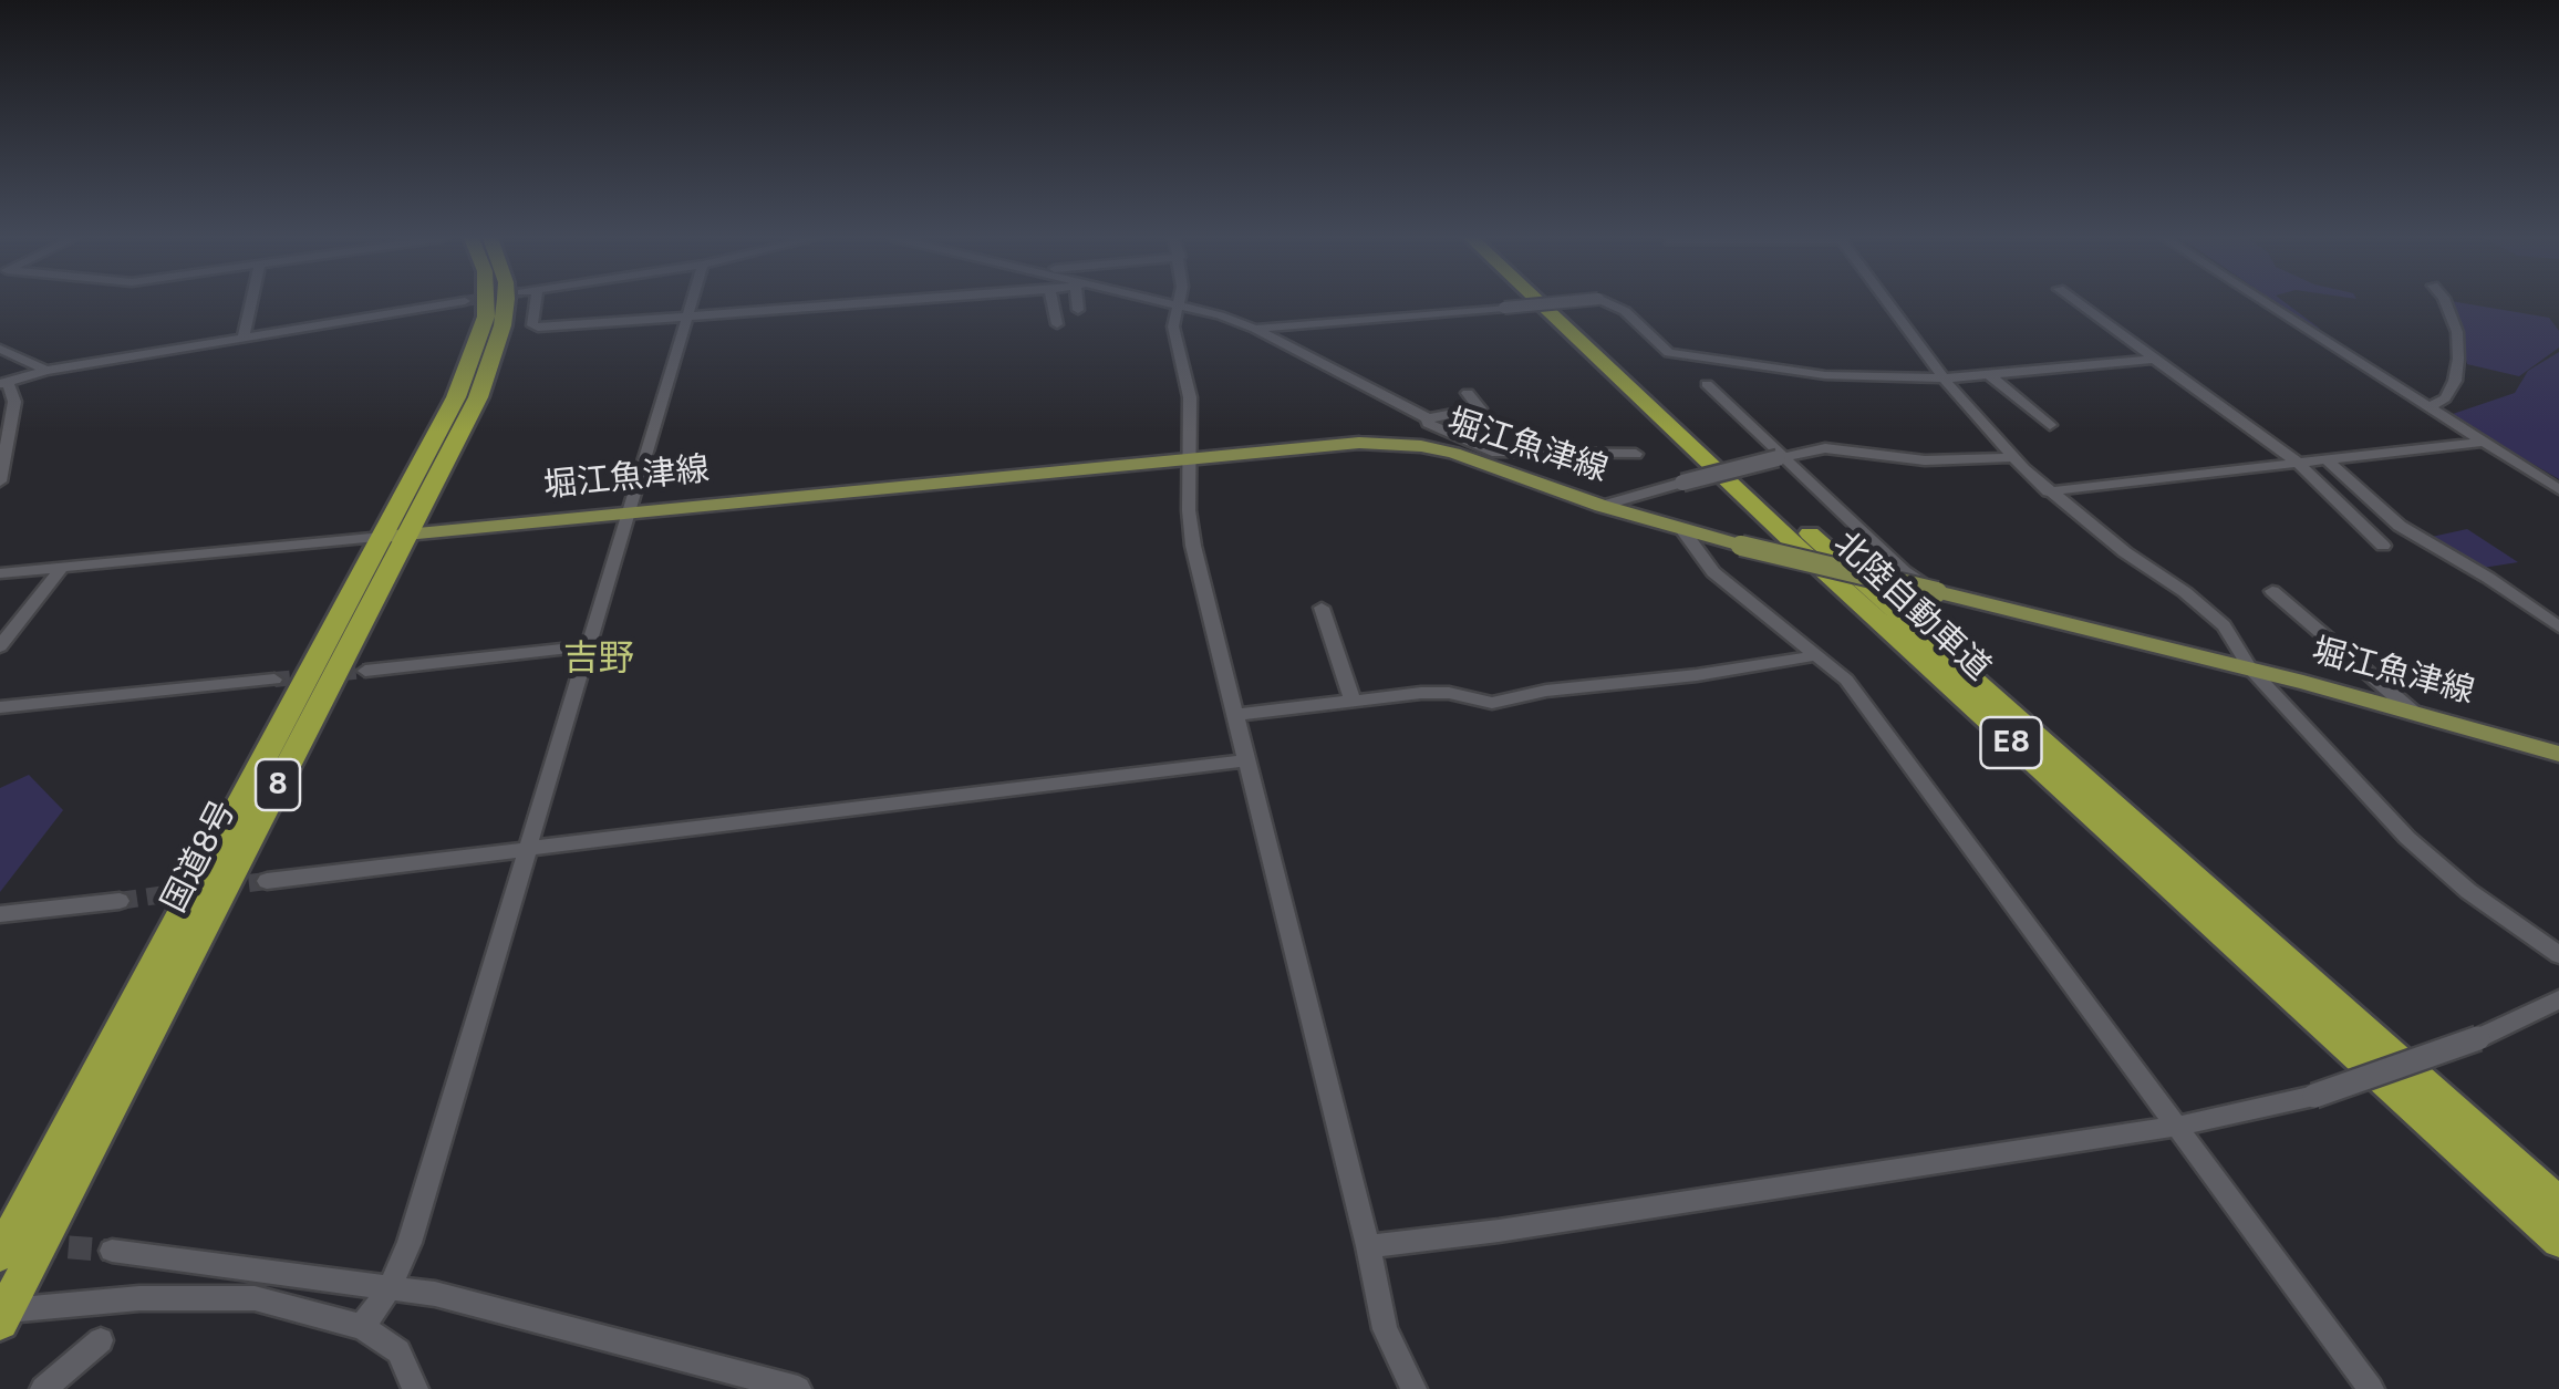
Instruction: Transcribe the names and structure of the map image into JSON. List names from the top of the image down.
{
  "streets": {
    "highway": [
      "北陸自動車道",
      "E8",
      "8",
      "国道8号"
    ],
    "main road": ["堀江魚津線"]
  },
  "crossings": [
    ["堀江魚津線", "国道8号"]
  ],
  "districts": ["吉野"]
}
